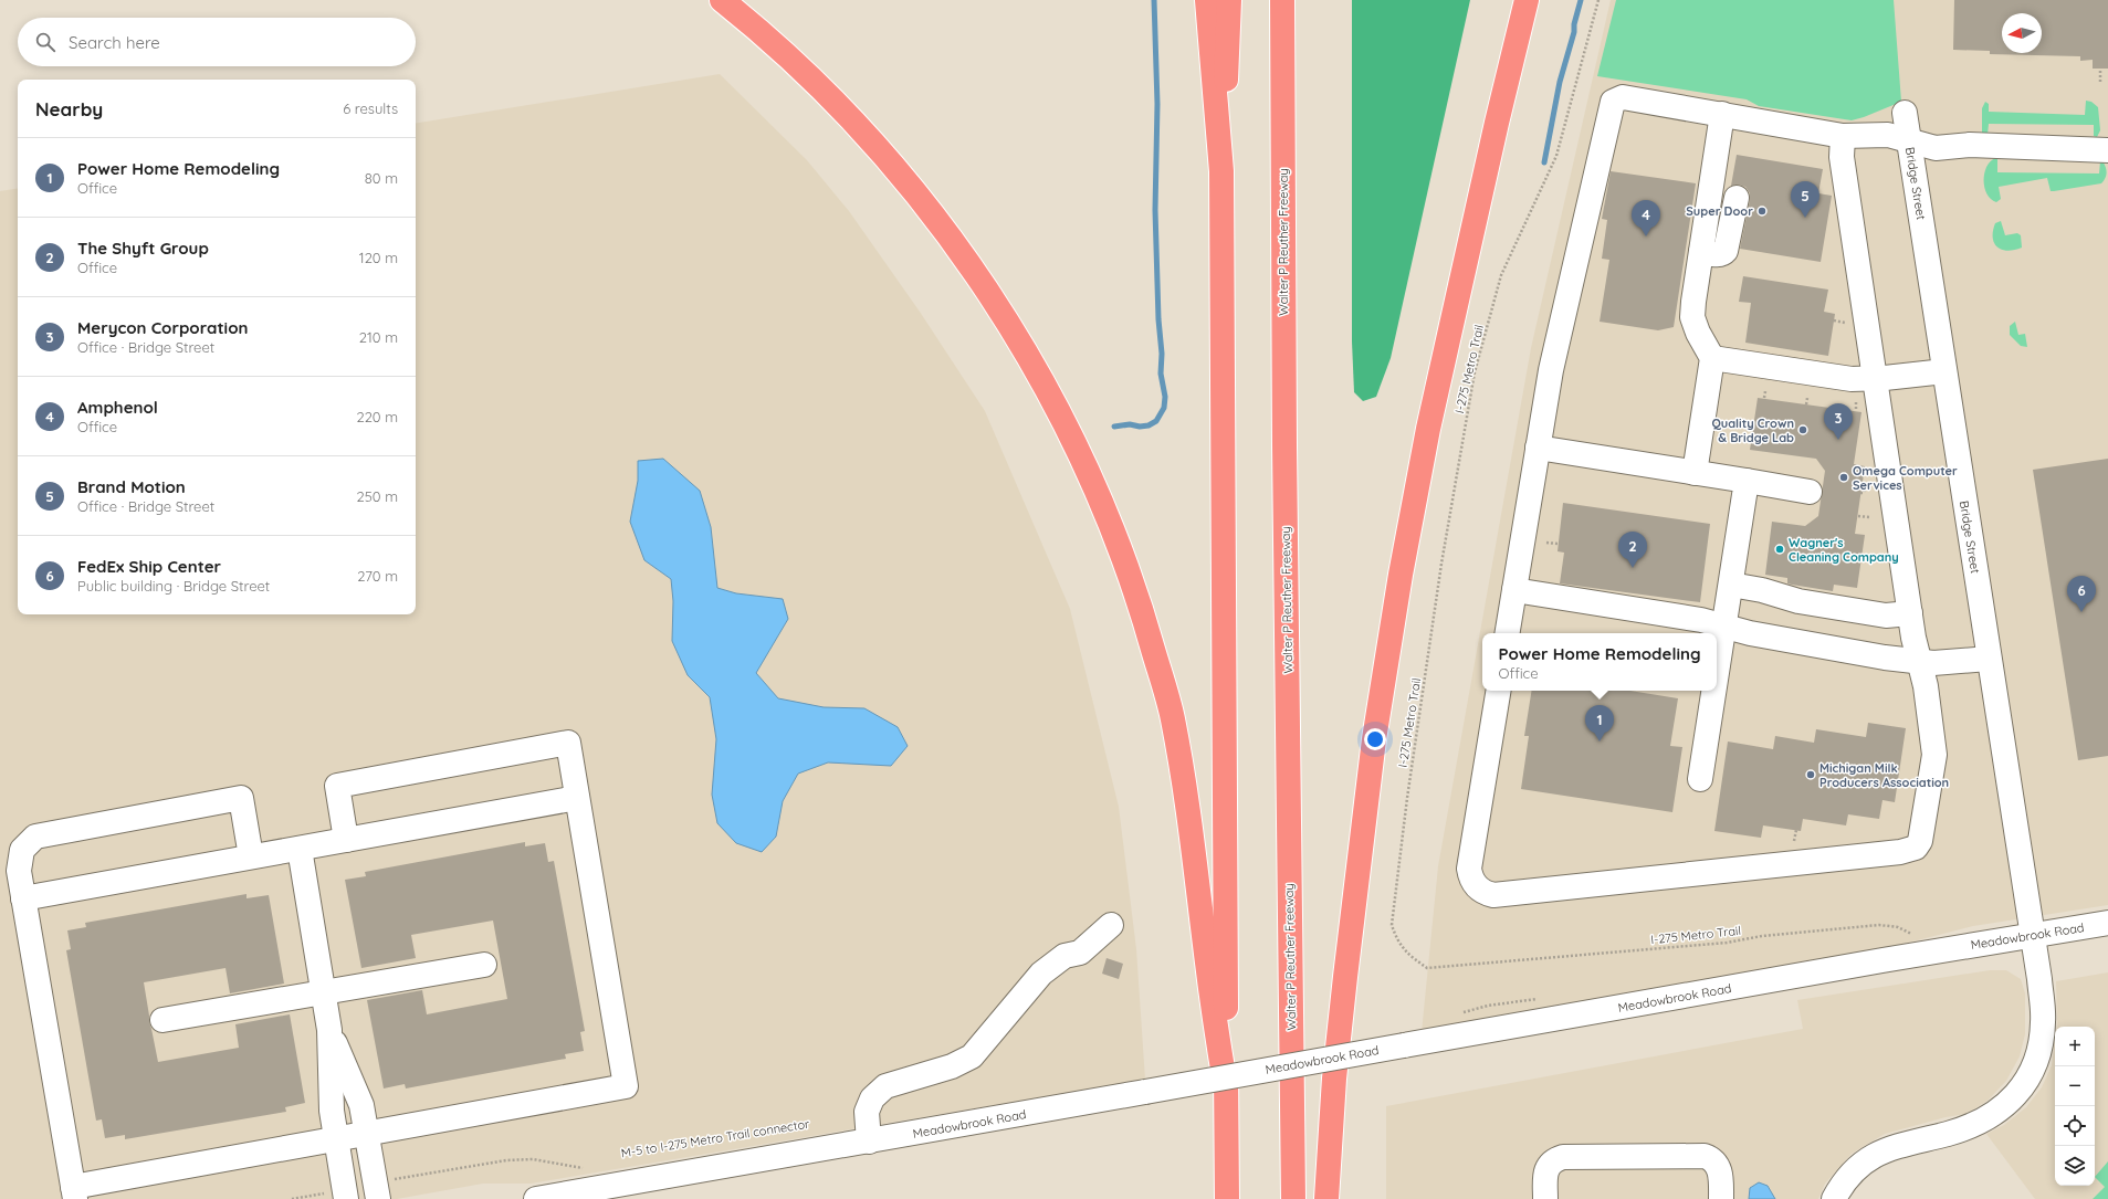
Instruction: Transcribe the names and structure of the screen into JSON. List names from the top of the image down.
{
  "streets": {
    "highway": ["Walter P Reuther Freeway"],
    "street": ["Bridge Street", "Meadowbrook Road"],
    "path": ["I-275 Metro Trail"]
  },
  "crossings": [
    ["Bridge Street", "Meadowbrook Road"]
  ],
  "places": [
    "Super Door",
    "Quality Crown & Bridge Lab",
    "Omega Computer Services",
    "Wagner's Cleaning Company",
    "Michigan Milk Producers Association"
  ],
  "north": "left",
  "page": {
    "search": "Search here",
    "heading": ["Nearby", "6 results"],
    "list": [
      {
        "mark": "1",
        "name": "Power Home Remodeling",
        "note": "Office",
        "value": "80 m"
      },
      {
        "mark": "2",
        "name": "The Shyft Group",
        "note": "Office",
        "value": "120 m"
      },
      {
        "mark": "3",
        "name": "Merycon Corporation",
        "note": "Office · Bridge Street",
        "value": "210 m"
      },
      {
        "mark": "4",
        "name": "Amphenol",
        "note": "Office",
        "value": "220 m"
      },
      {
        "mark": "5",
        "name": "Brand Motion",
        "note": "Office · Bridge Street",
        "value": "250 m"
      },
      {
        "mark": "6",
        "name": "FedEx Ship Center",
        "note": "Public building · Bridge Street",
        "value": "270 m"
      }
    ],
    "pins": [
      "5",
      "4",
      "3",
      "2",
      "6",
      "1"
    ],
    "popup": ["Power Home Remodeling", "Office"],
    "map_buttons": ["+", "−"]
  }
}
